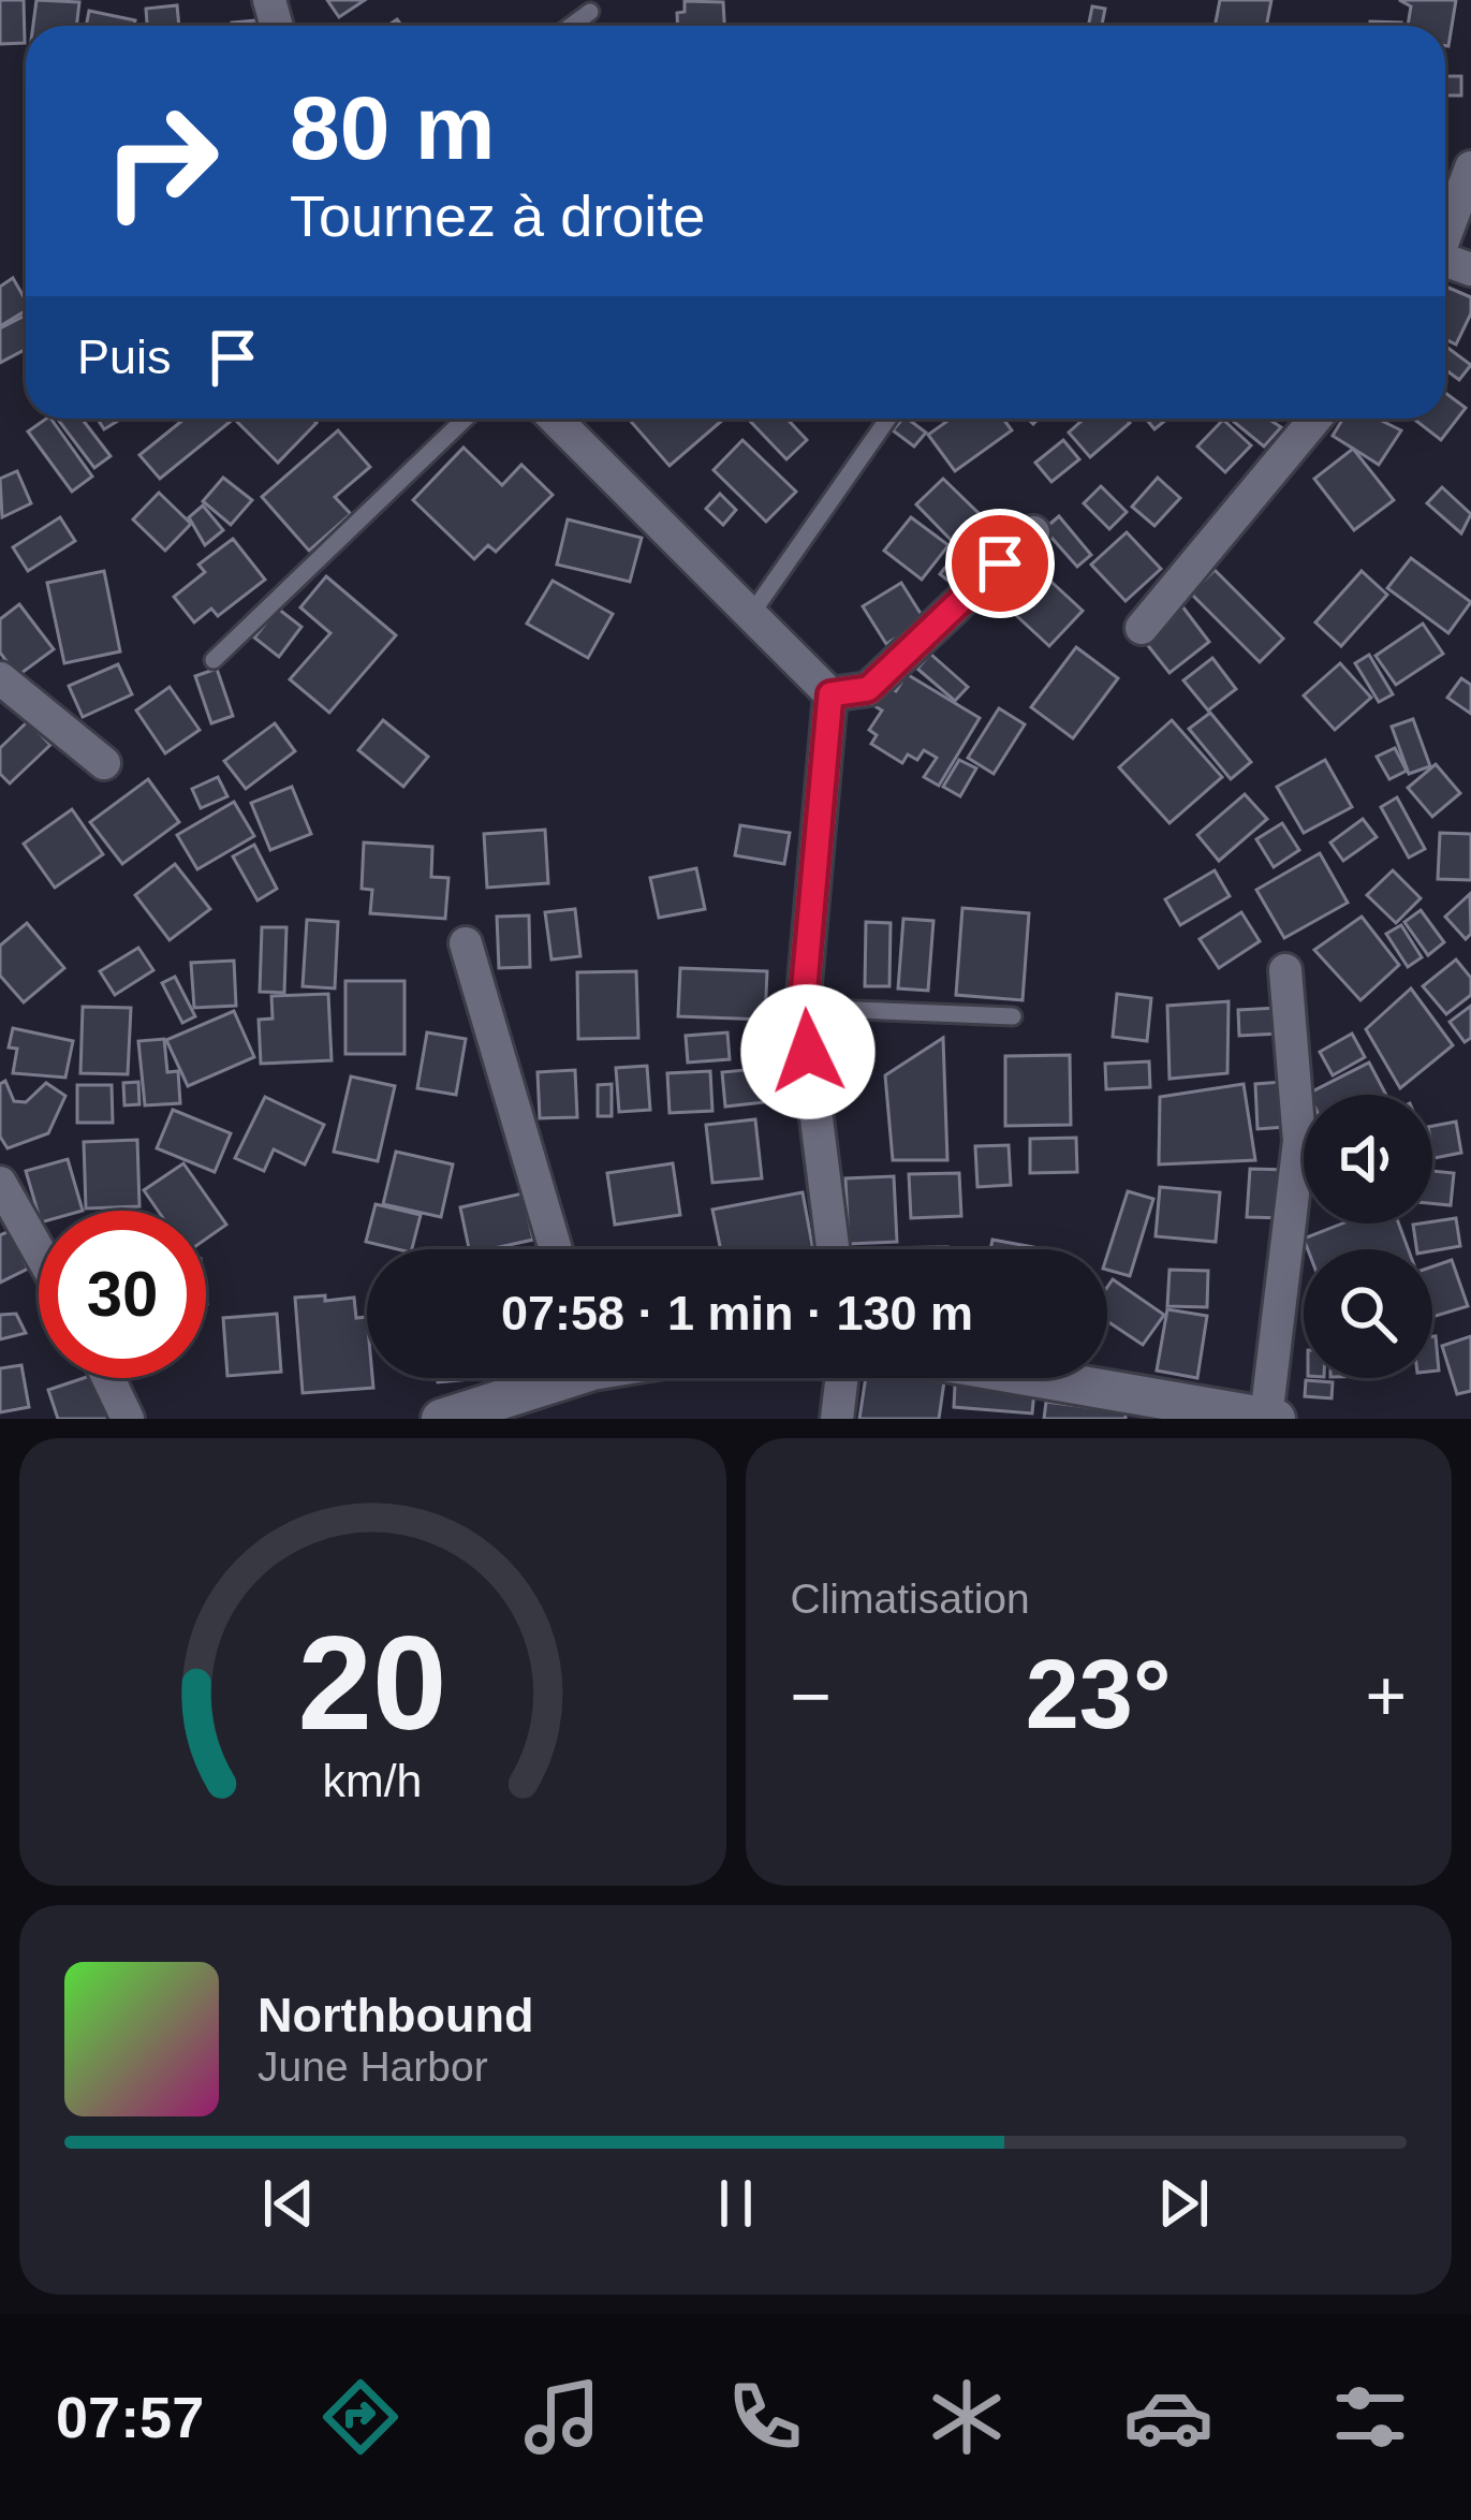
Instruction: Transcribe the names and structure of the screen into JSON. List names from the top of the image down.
{
  "page": {
    "turn": ["80 m", "Tournez à droite"],
    "then": "Puis",
    "limit": "30",
    "trip": "07:58 · 1 min · 130 m",
    "tile": "Climatisation",
    "heat": ["−", "23°", "+"],
    "song": ["Northbound", "June Harbor"],
    "tabs": "07:57",
    "gauge": ["20", "km/h"]
  }
}
